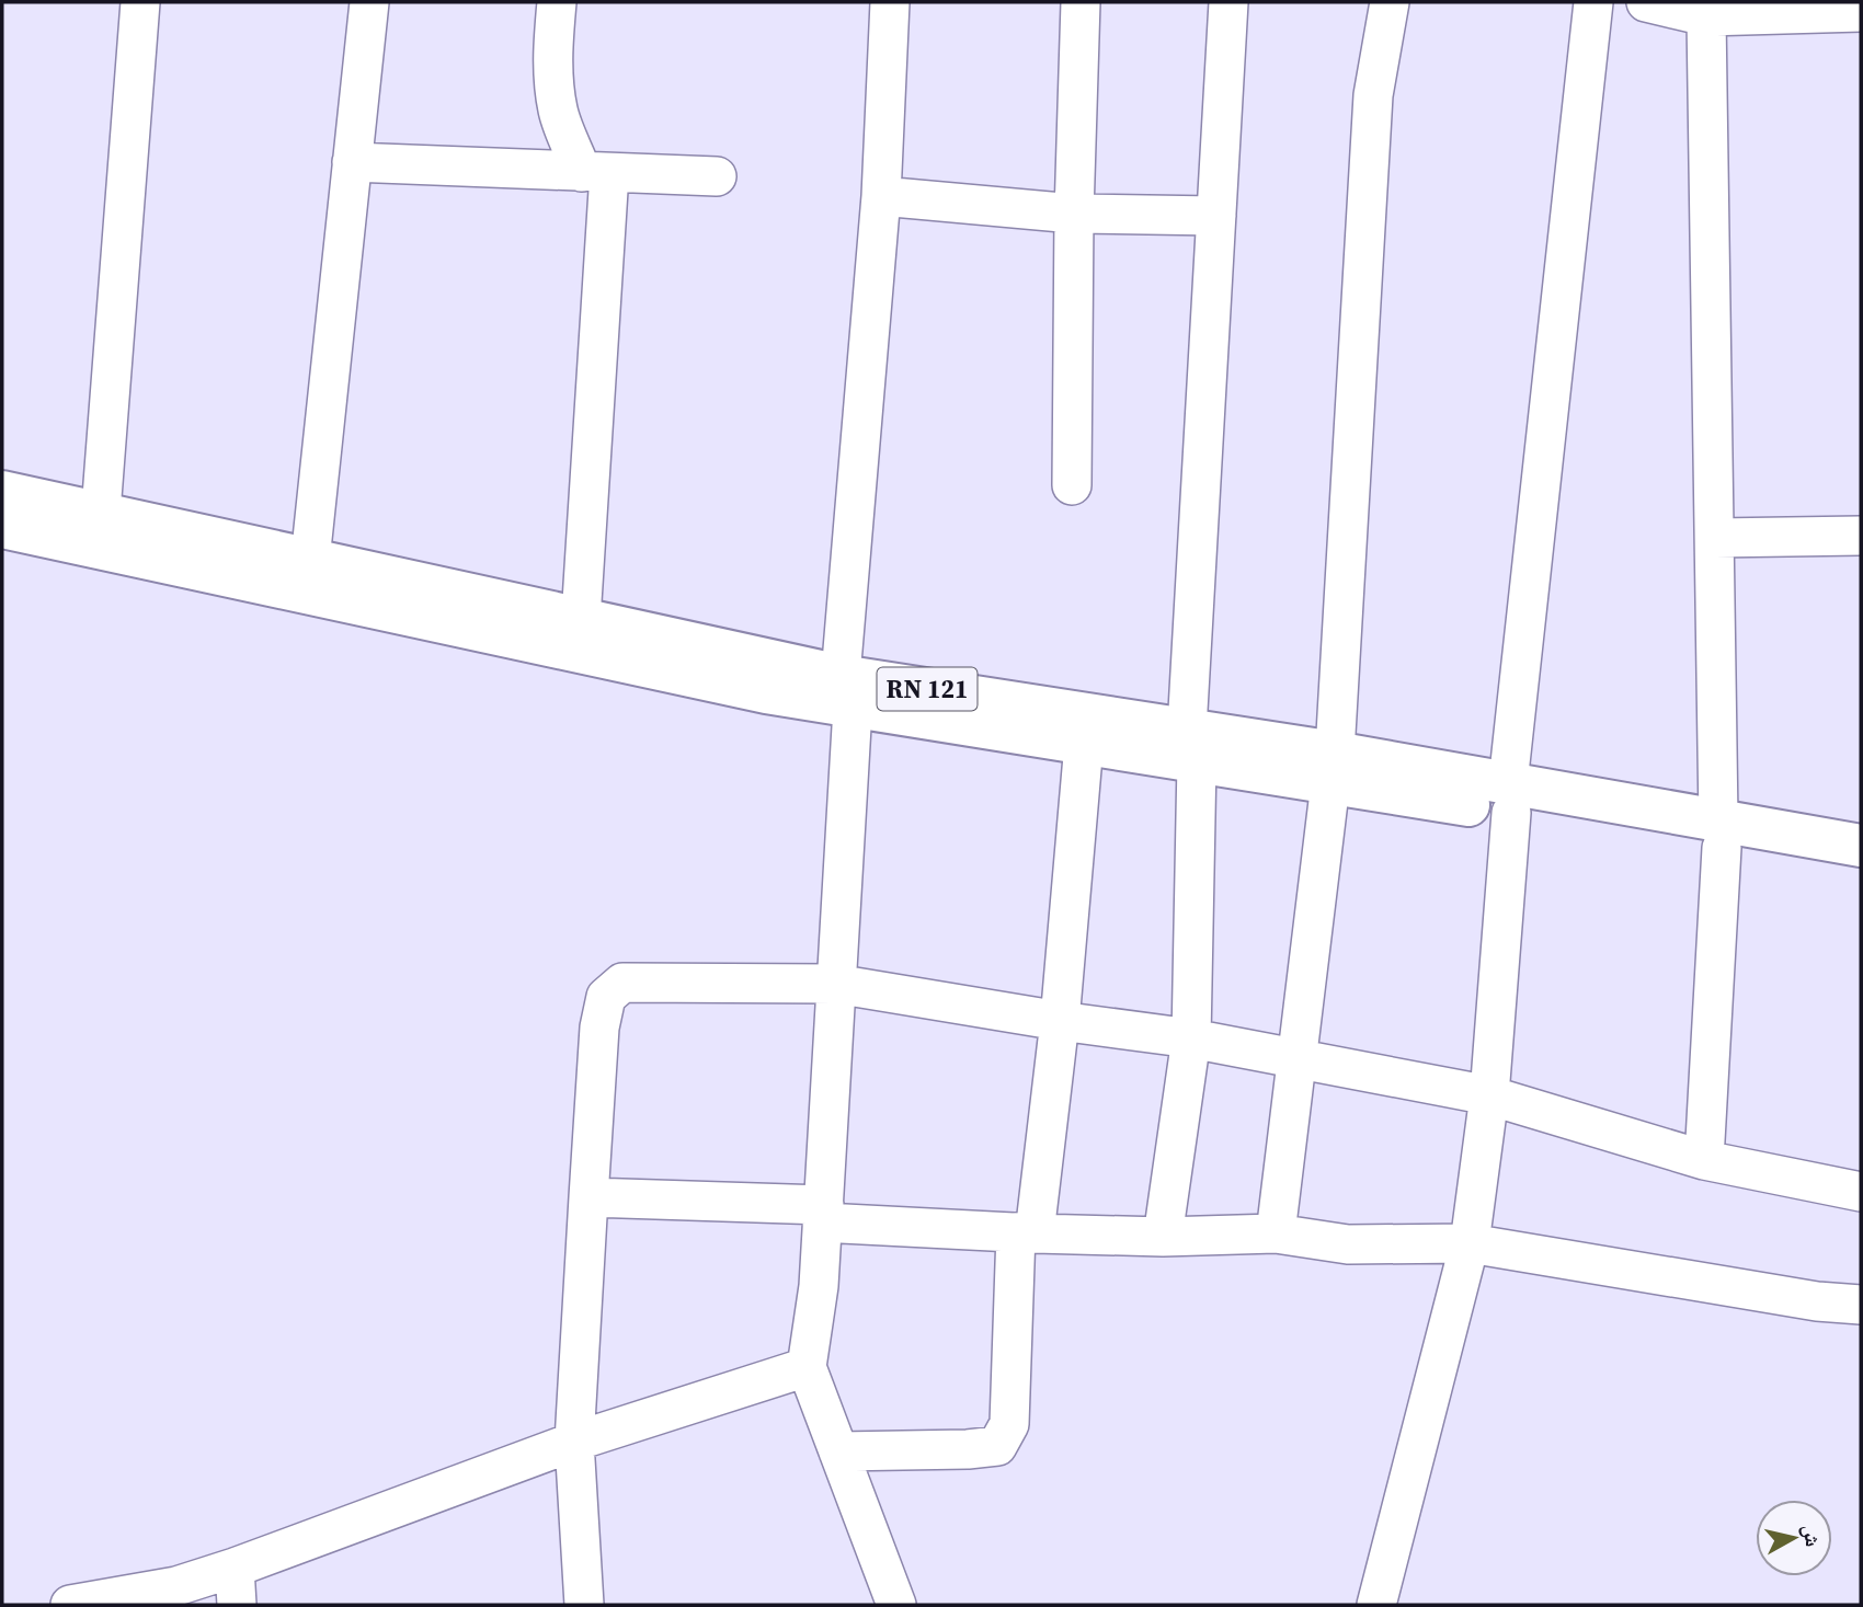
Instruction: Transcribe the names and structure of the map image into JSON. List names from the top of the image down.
{
  "streets": {
    "main road": ["RN 121"]
  },
  "north": "right"
}
